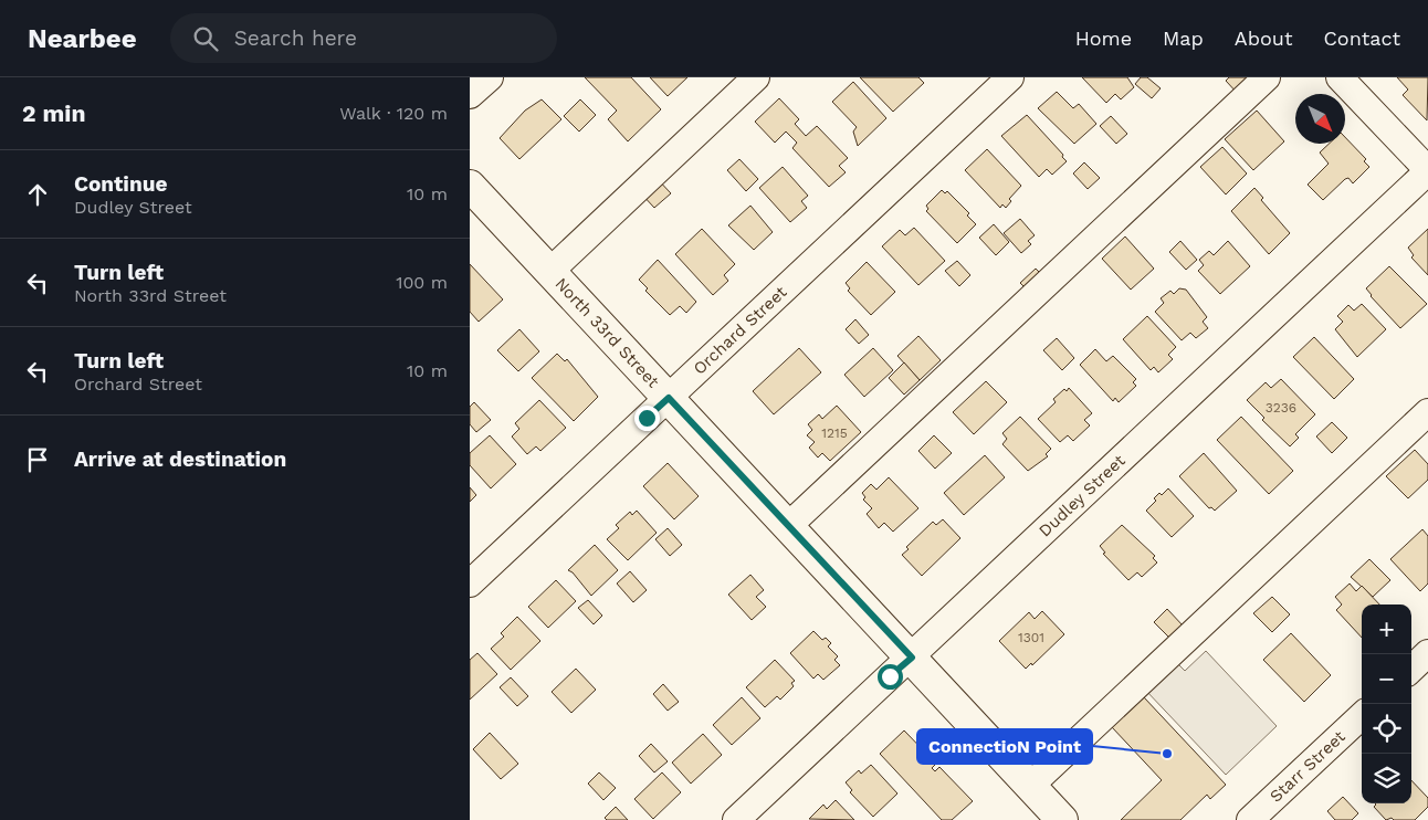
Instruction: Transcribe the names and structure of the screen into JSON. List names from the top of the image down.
{
  "streets": {
    "main road": ["North 33rd Street"],
    "street": ["Orchard Street", "Dudley Street", "Starr Street"]
  },
  "crossings": [
    ["Orchard Street", "North 33rd Street"],
    ["North 33rd Street", "Dudley Street"]
  ],
  "places": ["ConnectioN Point"],
  "house_numbers": ["3236", "1215", "1301"],
  "north": "bottom right",
  "page": {
    "header": "Nearbee",
    "search": "Search here",
    "nav": [
      "Home",
      "Map",
      "About",
      "Contact"
    ],
    "heading": ["2 min", "Walk · 120 m"],
    "list": [
      ["Continue", "Dudley Street", "10 m"],
      ["Turn left", "North 33rd Street", "100 m"],
      ["Turn left", "Orchard Street", "10 m"],
      "Arrive at destination"
    ],
    "map_buttons": ["+", "−"]
  }
}
